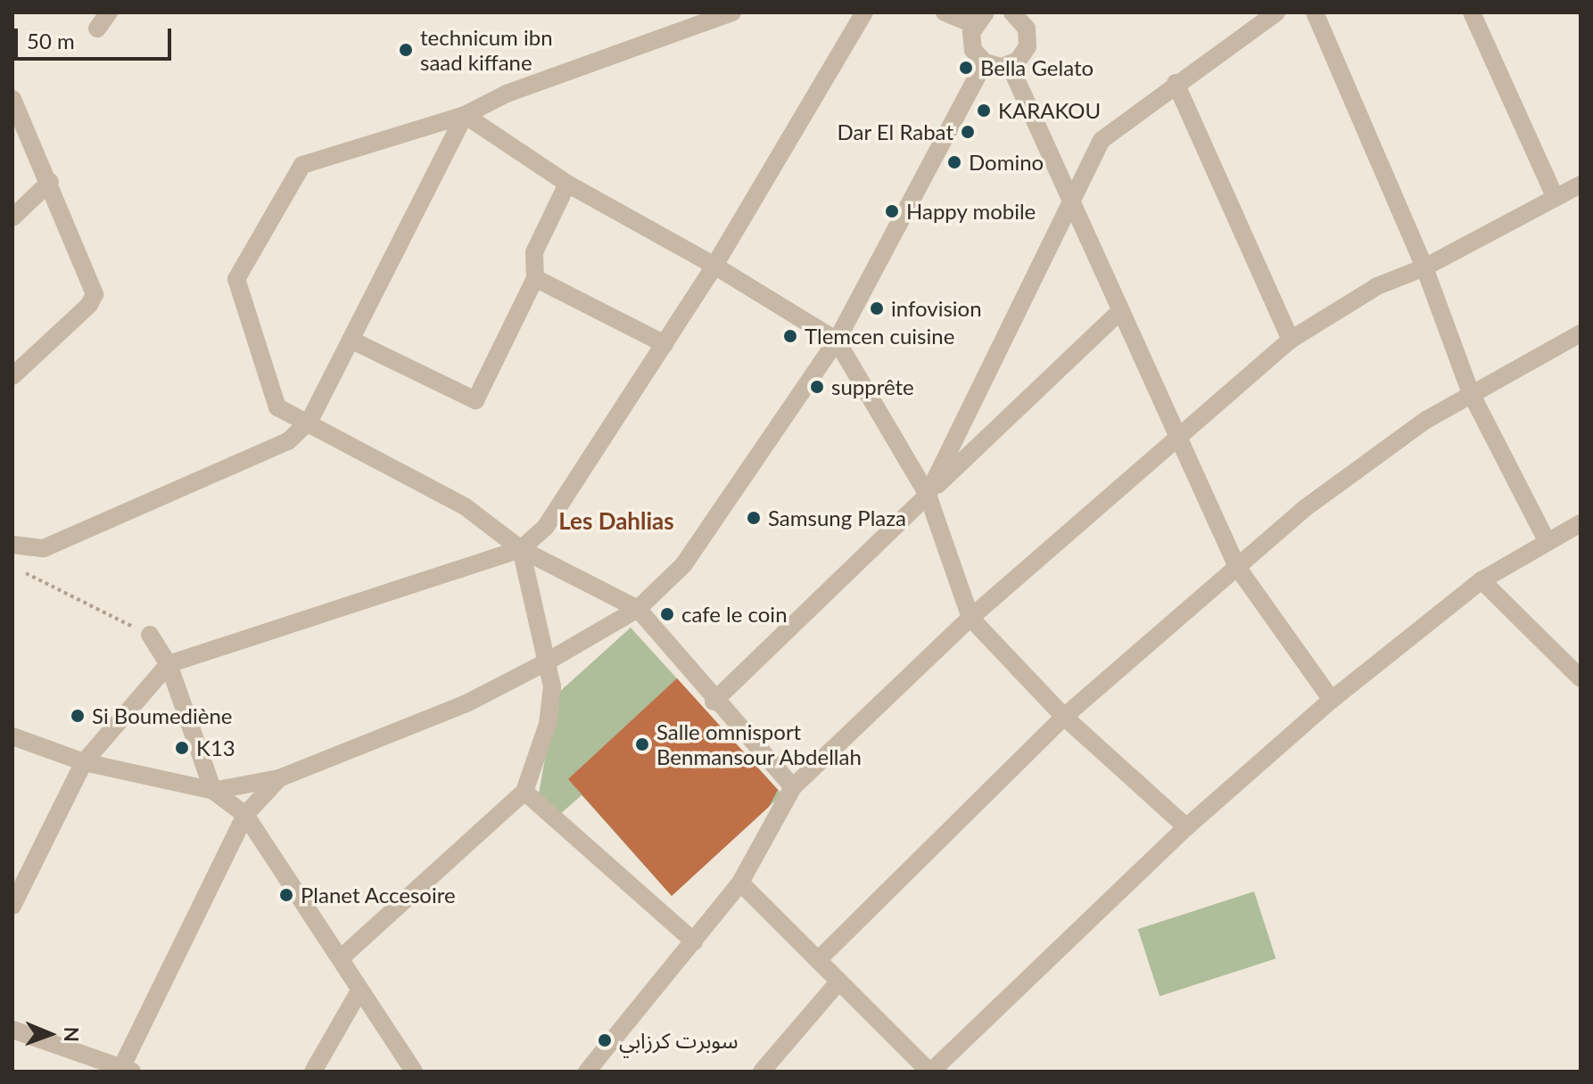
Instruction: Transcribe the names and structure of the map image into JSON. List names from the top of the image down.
{
  "districts": ["Les Dahlias"],
  "places": [
    "technicum ibn saad kiffane",
    "Bella Gelato",
    "KARAKOU",
    "Dar El Rabat",
    "Domino",
    "Happy mobile",
    "infovision",
    "Tlemcen cuisine",
    "supprête",
    "Samsung Plaza",
    "cafe le coin",
    "Si Boumediène",
    "Salle omnisport Benmansour Abdellah",
    "K13",
    "Planet Accesoire",
    "سوبرت كرزابي"
  ],
  "scale_bar": "50 m",
  "north": "right"
}
